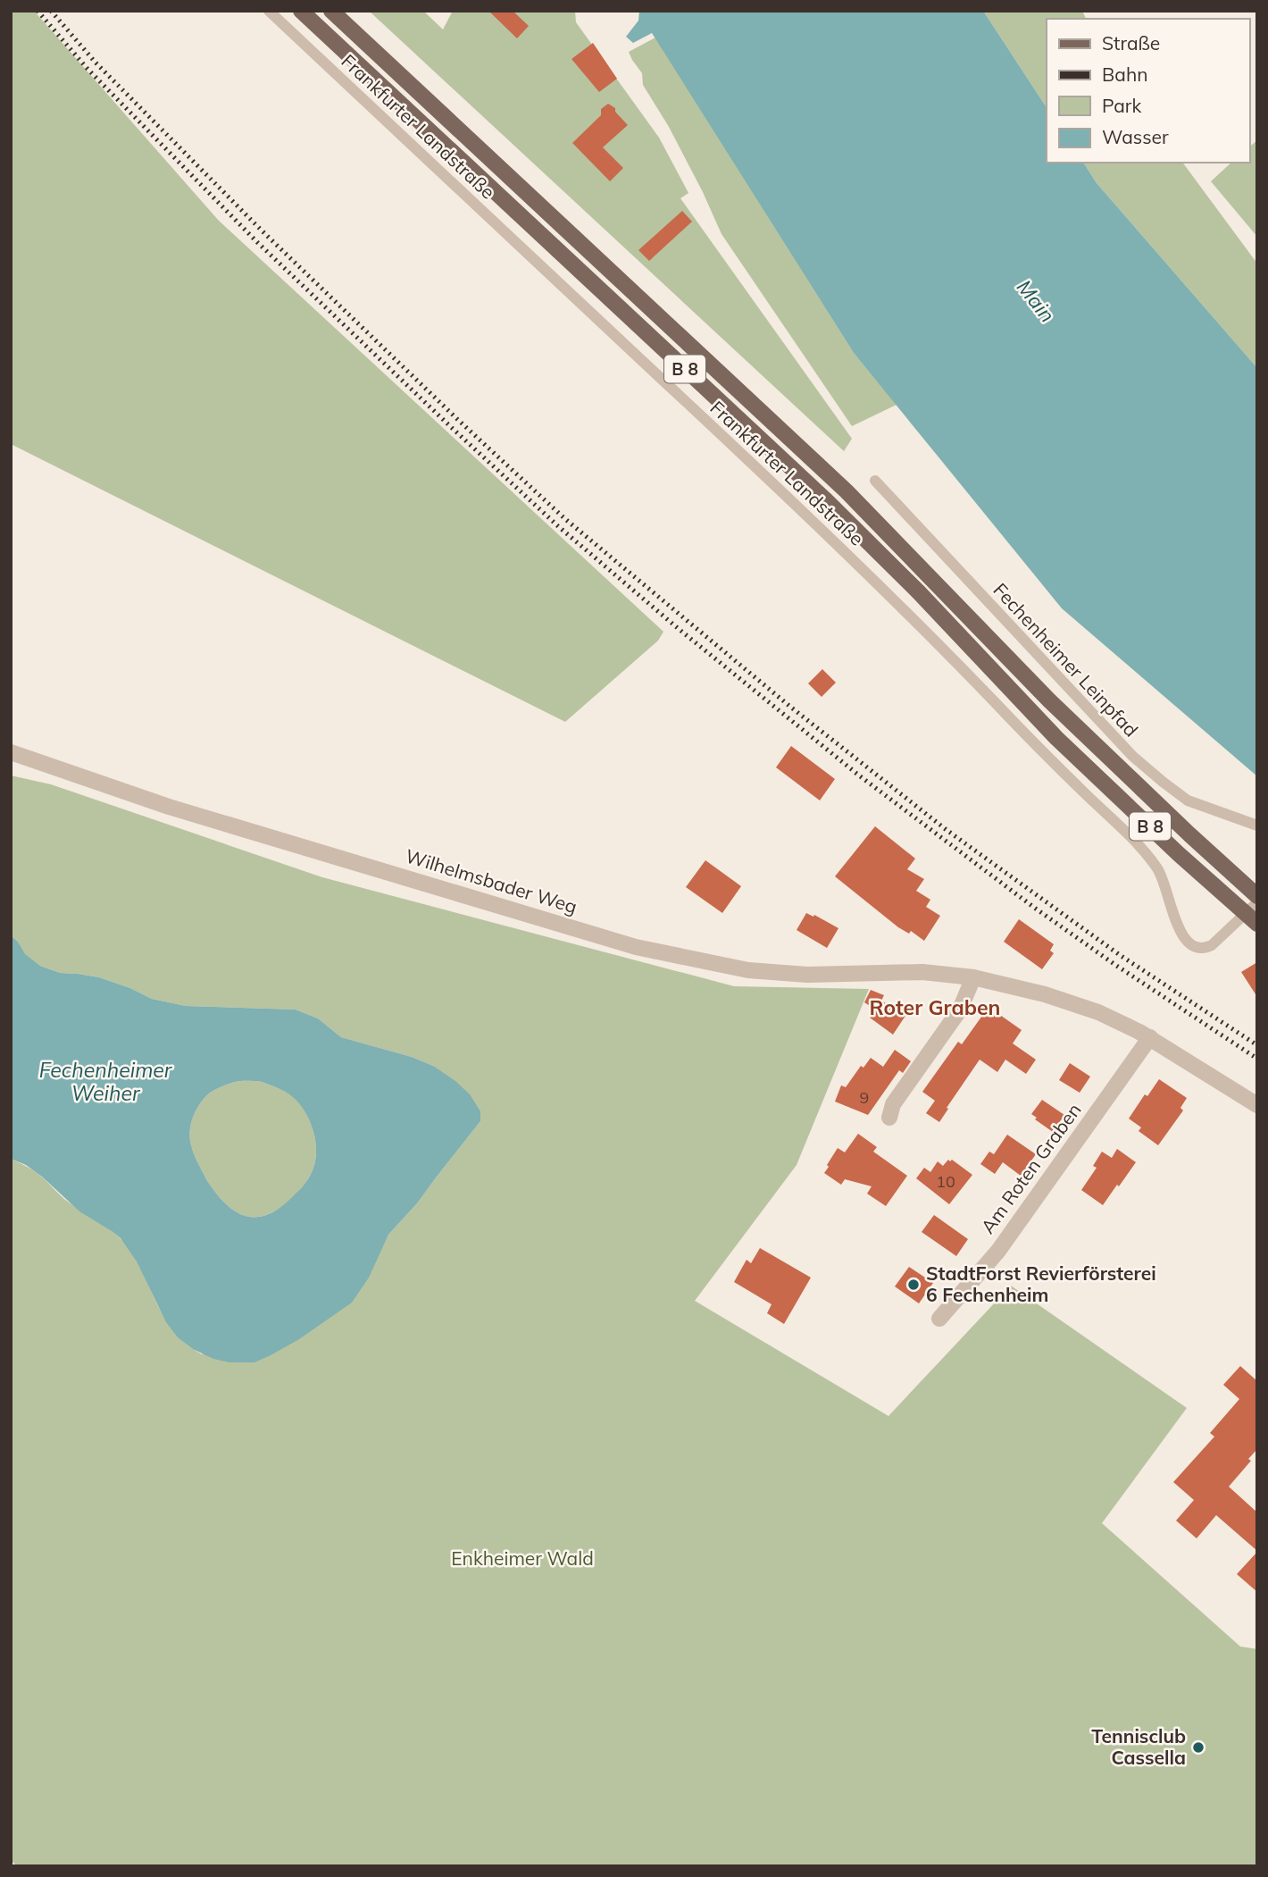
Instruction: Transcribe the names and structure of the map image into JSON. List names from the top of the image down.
{
  "streets": {
    "main road": ["B 8"],
    "street": ["Wilhelmsbader Weg", "Am Roten Graben"],
    "lane": ["Frankfurter Landstraße", "Fechenheimer Leinpfad"]
  },
  "crossings": [
    ["Frankfurter Landstraße", "B 8"],
    ["Wilhelmsbader Weg", "Am Roten Graben"]
  ],
  "districts": ["Roter Graben"],
  "water": ["Main", "Fechenheimer Weiher"],
  "parks": ["Enkheimer Wald"],
  "places": ["StadtForst Revierförsterei 6 Fechenheim", "Tennisclub Cassella"],
  "house_numbers": ["9", "10"],
  "legend": [
    "Straße",
    "Bahn",
    "Park",
    "Wasser"
  ]
}
